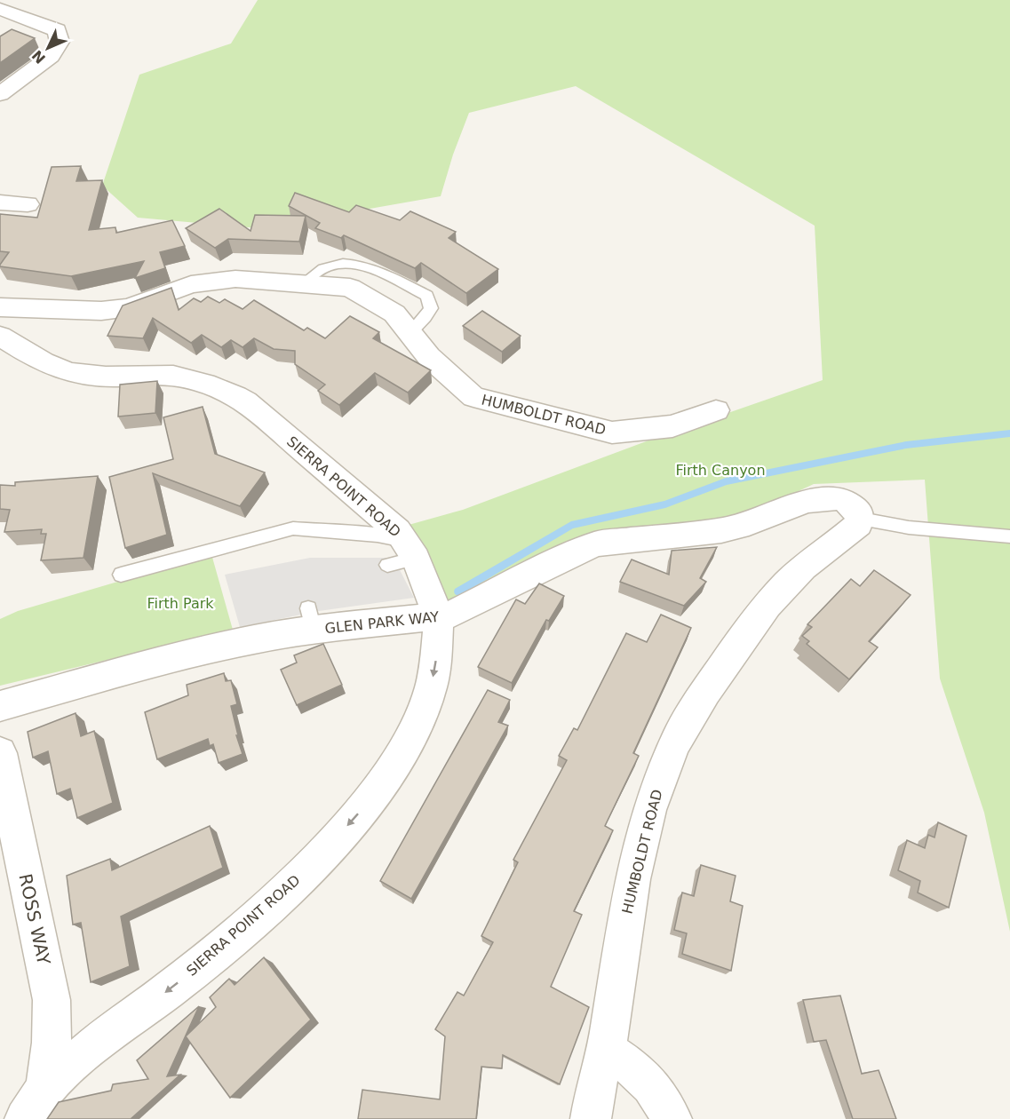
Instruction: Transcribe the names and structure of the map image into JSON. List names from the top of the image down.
{
  "streets": {
    "street": [
      "HUMBOLDT ROAD",
      "SIERRA POINT ROAD",
      "GLEN PARK WAY",
      "ROSS WAY"
    ]
  },
  "crossings": [
    ["HUMBOLDT ROAD", "GLEN PARK WAY"],
    ["SIERRA POINT ROAD", "GLEN PARK WAY"],
    ["SIERRA POINT ROAD", "ROSS WAY"]
  ],
  "one_way": ["SIERRA POINT ROAD"],
  "parks": ["Firth Canyon", "Firth Park"],
  "north": "bottom left"
}
